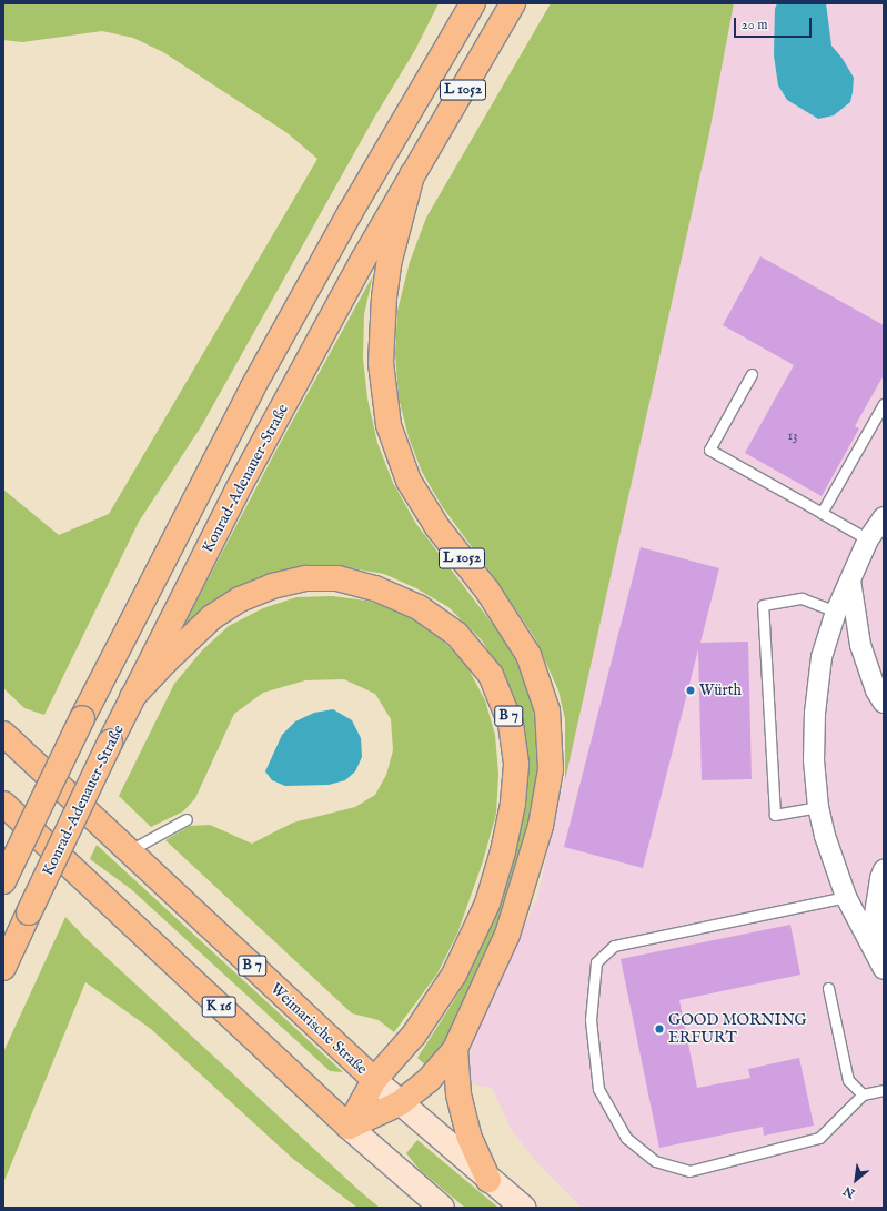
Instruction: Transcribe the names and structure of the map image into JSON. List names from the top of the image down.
{
  "streets": {
    "main road": [
      "L 1052",
      "Konrad-Adenauer-Straße",
      "B 7",
      "K 16",
      "Weimarische Straße"
    ]
  },
  "crossings": [
    ["L 1052", "Konrad-Adenauer-Straße"],
    ["Konrad-Adenauer-Straße", "B 7"],
    ["B 7", "Weimarische Straße"]
  ],
  "places": ["Würth", "GOOD MORNING ERFURT"],
  "house_numbers": ["13"],
  "scale_bar": "20 m",
  "north": "bottom left"
}
